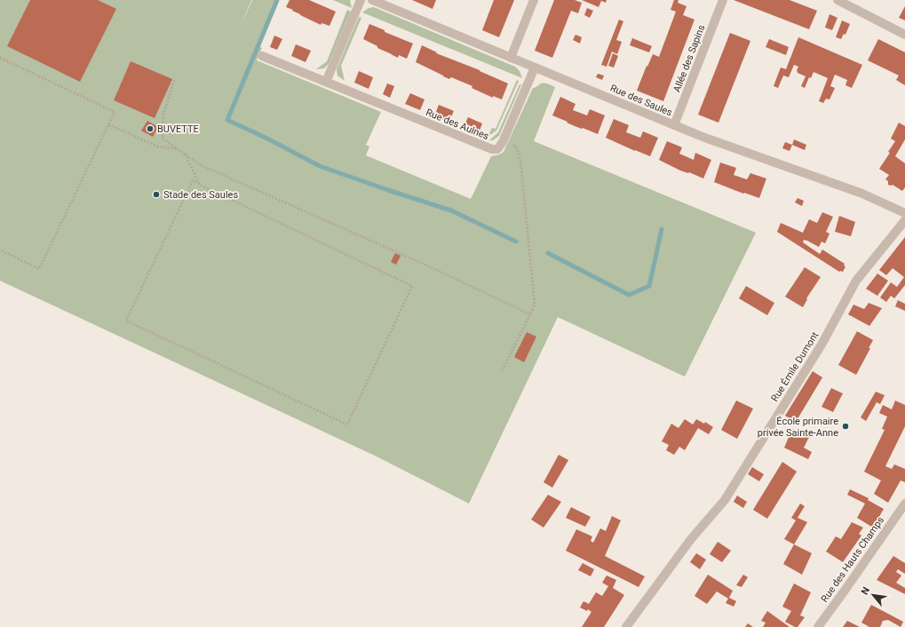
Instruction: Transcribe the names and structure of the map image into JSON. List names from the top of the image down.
{
  "streets": {
    "street": [
      "Allée des Sapins",
      "Rue des Saules",
      "Rue des Aulnes",
      "Rue Émile Dumont",
      "Rue des Hauts Champs"
    ]
  },
  "crossings": [
    ["Allée des Sapins", "Rue des Saules"],
    ["Rue des Saules", "Rue des Aulnes"]
  ],
  "places": ["BUVETTE", "Stade des Saules", "École primaire privée Sainte-Anne"],
  "north": "top left"
}
